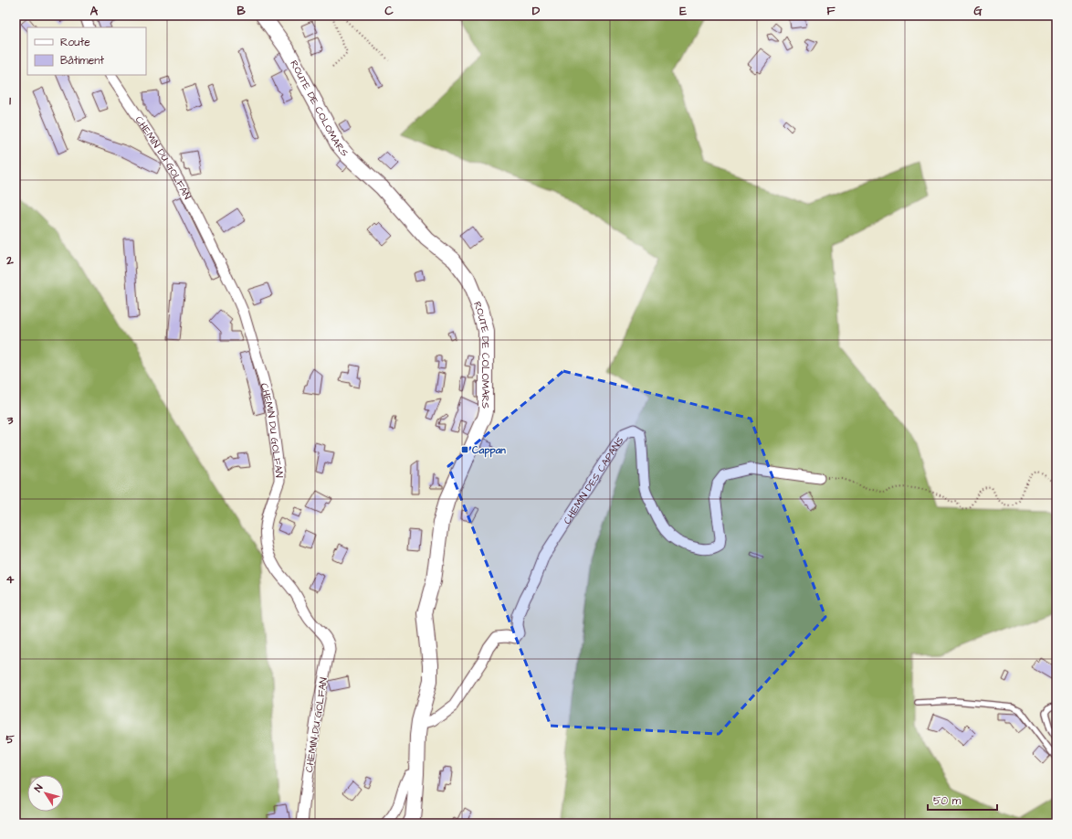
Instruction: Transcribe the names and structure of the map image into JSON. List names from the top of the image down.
{
  "streets": {
    "main road": ["ROUTE DE COLOMARS"],
    "street": ["CHEMIN DU GOLFAN", "CHEMIN DES CAPANS"]
  },
  "crossings": [
    ["ROUTE DE COLOMARS", "CHEMIN DES CAPANS"]
  ],
  "places": {
    "transit": ["Cappan"]
  },
  "legend": ["Route", "Bâtiment"],
  "scale_bar": "50 m",
  "north": "top left",
  "grid": {
    "columns": [
      "A",
      "B",
      "C",
      "D",
      "E",
      "F",
      "G"
    ],
    "rows": [
      "1",
      "2",
      "3",
      "4",
      "5"
    ]
  }
}
